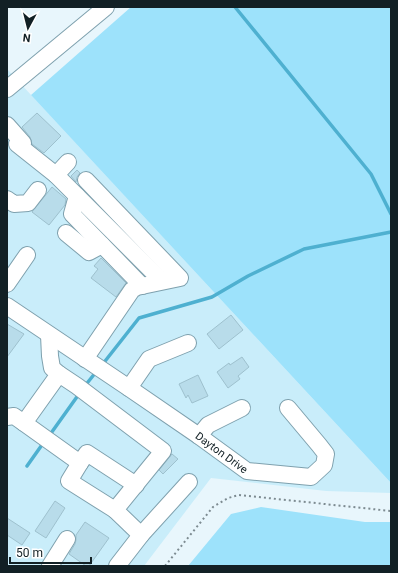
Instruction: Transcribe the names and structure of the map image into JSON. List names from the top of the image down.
{
  "streets": {
    "street": ["Dayton Drive"]
  },
  "scale_bar": "50 m",
  "north": "bottom"
}
